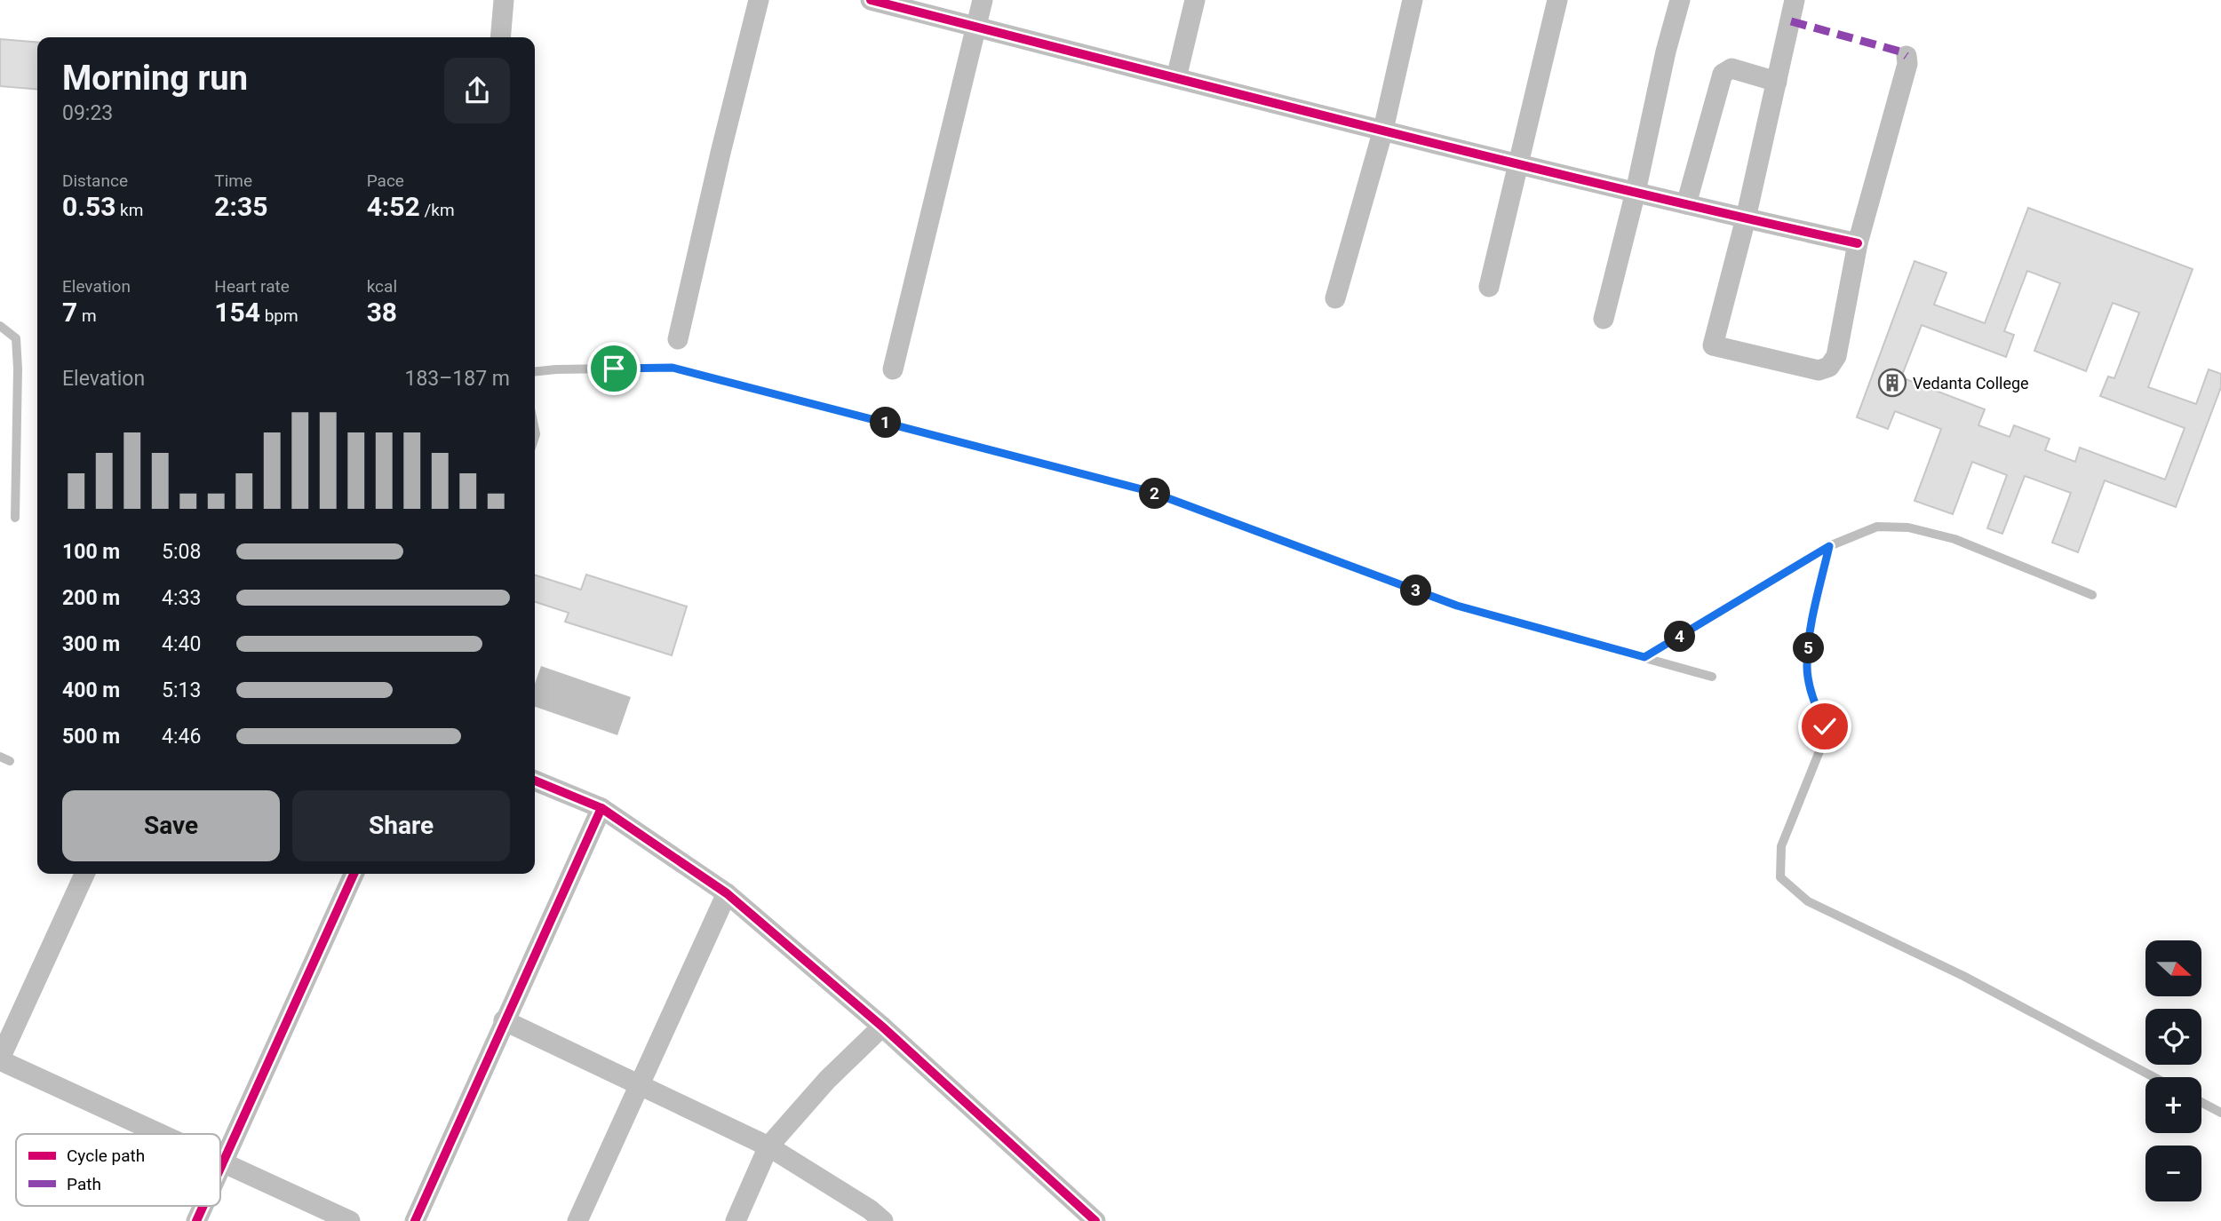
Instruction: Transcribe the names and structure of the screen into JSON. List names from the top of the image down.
{
  "places": {
    "building": ["Vedanta College"]
  },
  "legend": ["Cycle path", "Path"],
  "north": "right",
  "page": {
    "heading": ["Morning run", "09:23"],
    "stats": [
      ["Distance", "0.53 km"],
      ["Time", "2:35"],
      ["Pace", "4:52 /km"],
      ["Elevation", "7 m"],
      ["Heart rate", "154 bpm"],
      ["kcal", "38"]
    ],
    "chart": ["Elevation", "183–187 m"],
    "pins": [
      "1",
      "2",
      "3",
      "4",
      "5"
    ],
    "list": [
      {
        "name": "100 m",
        "note": "5:08"
      },
      {
        "name": "200 m",
        "note": "4:33"
      },
      {
        "name": "300 m",
        "note": "4:40"
      },
      {
        "name": "400 m",
        "note": "5:13"
      },
      {
        "name": "500 m",
        "note": "4:46"
      }
    ],
    "buttons": ["Save", "Share"],
    "map_buttons": ["+", "−"]
  }
}
